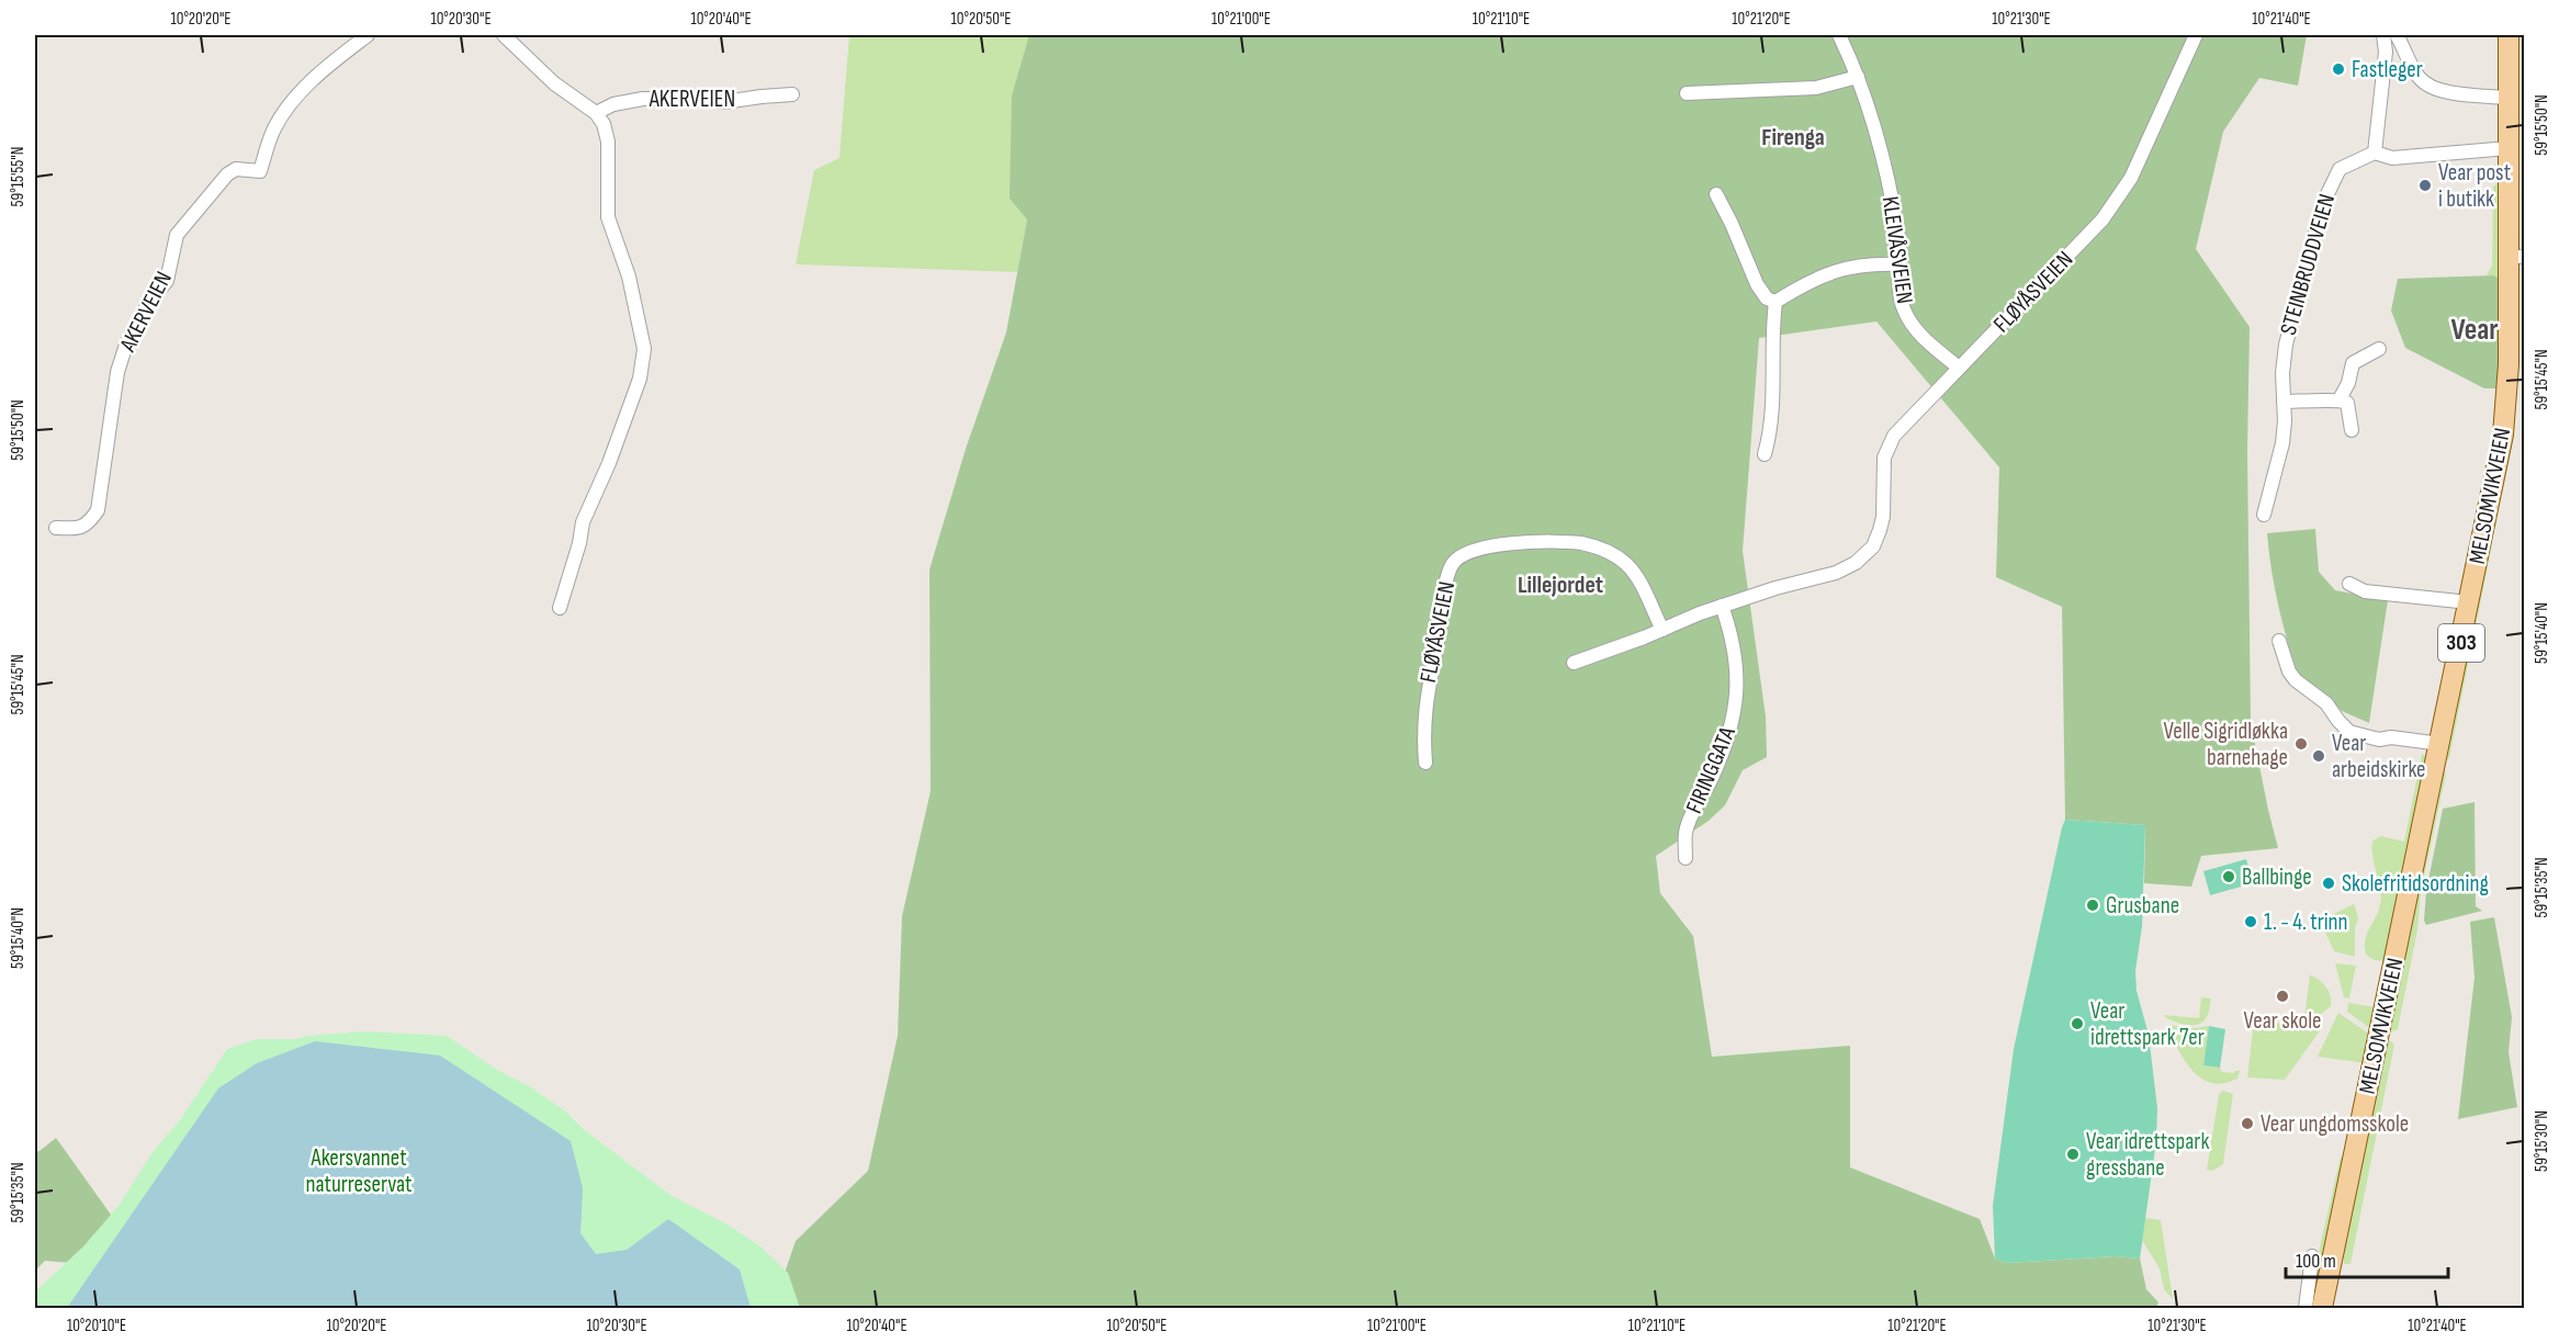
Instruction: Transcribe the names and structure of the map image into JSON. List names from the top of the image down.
{
  "streets": {
    "main road": ["MELSOMVIKVEIEN", "303"],
    "street": [
      "AKERVEIEN",
      "KLEIVÅSVEIEN",
      "STEINBRUDDVEIEN",
      "FLØYÅSVEIEN",
      "FIRINGGATA"
    ]
  },
  "crossings": [
    ["KLEIVÅSVEIEN", "FLØYÅSVEIEN"],
    ["FLØYÅSVEIEN", "FIRINGGATA"]
  ],
  "districts": ["Firenga", "Vear", "Lillejordet"],
  "parks": ["Akersvannet naturreservat"],
  "places": [
    "Fastleger",
    "Vear post i butikk",
    "Velle Sigridløkka barnehage",
    "Vear arbeidskirke",
    "Ballbinge",
    "Skolefritidsordning",
    "Grusbane",
    "1. - 4. trinn",
    "Vear skole",
    "Vear idrettspark 7er",
    "Vear ungdomsskole",
    "Vear idrettspark gressbane"
  ],
  "scale_bar": "100 m",
  "coordinates": [
    "10°20'20\"E",
    "10°20'30\"E",
    "10°20'40\"E",
    "10°20'50\"E",
    "10°21'00\"E",
    "10°21'10\"E",
    "10°21'20\"E",
    "10°21'30\"E",
    "10°21'40\"E",
    "59°15'50\"N",
    "59°15'55\"N",
    "59°15'45\"N",
    "59°15'40\"N",
    "59°15'35\"N",
    "59°15'30\"N",
    "10°20'10\"E"
  ]
}
